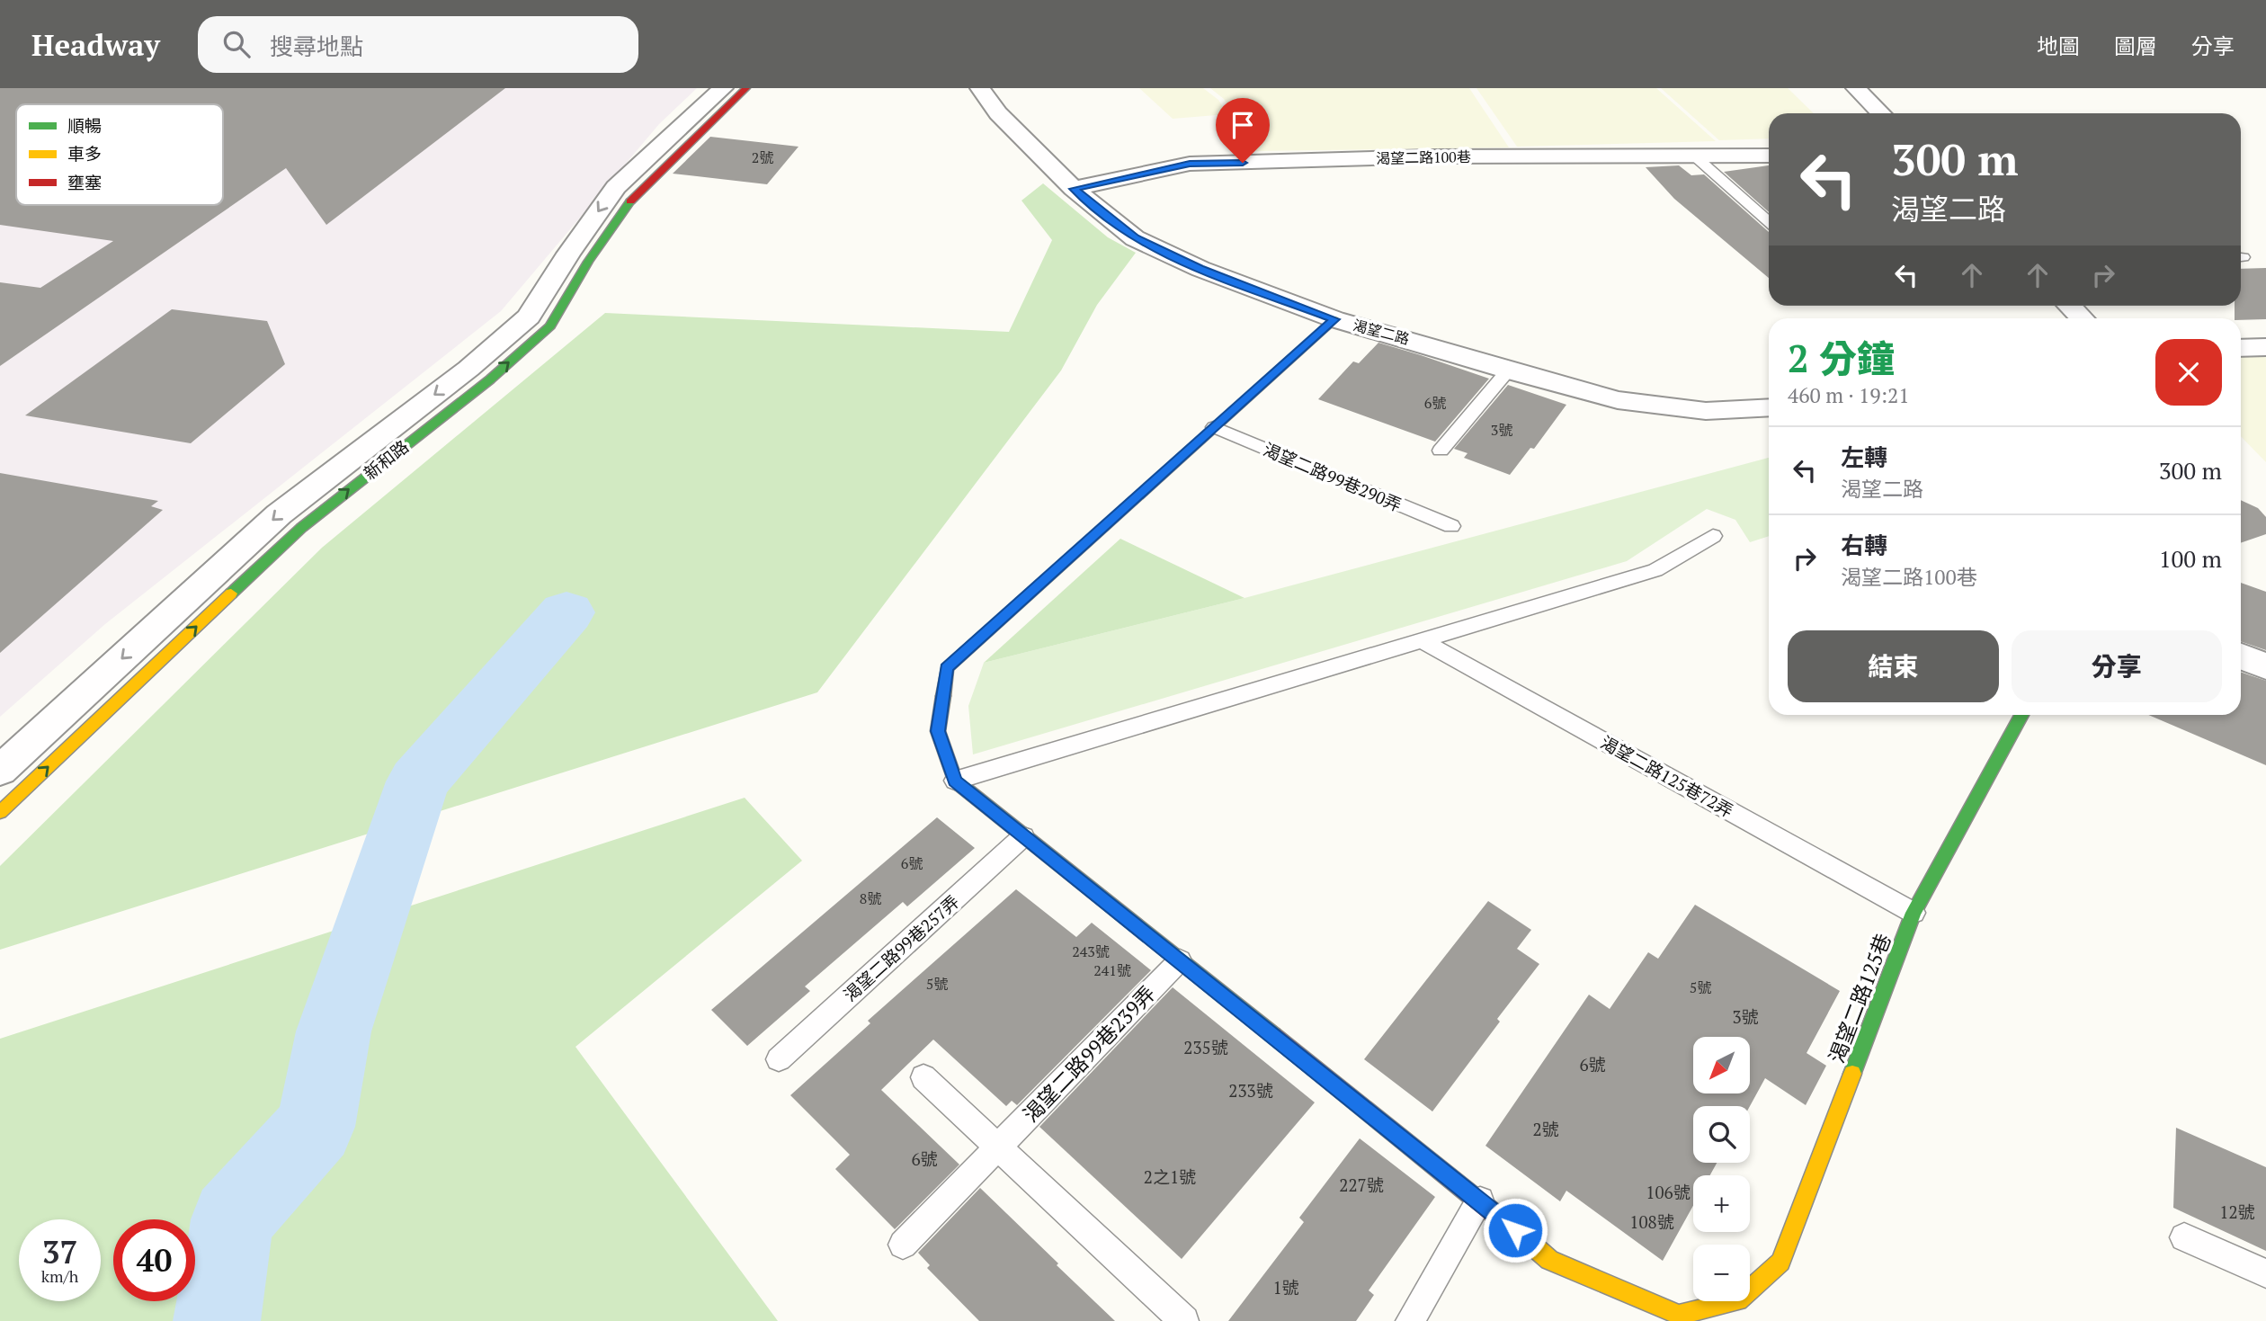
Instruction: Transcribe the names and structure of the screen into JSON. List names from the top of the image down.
{
  "streets": {
    "street": [
      "渴望二路100巷",
      "渴望二路",
      "新和路",
      "渴望二路125巷"
    ],
    "lane": [
      "渴望二路99巷290弄",
      "渴望二路125巷72弄",
      "渴望二路99巷257弄",
      "渴望二路99巷239弄"
    ]
  },
  "crossings": [
    ["渴望二路100巷", "渴望二路"],
    ["渴望二路125巷72弄", "渴望二路125巷"]
  ],
  "house_numbers": [
    "2號",
    "6號",
    "3號",
    "6號",
    "8號",
    "243號",
    "241號",
    "5號",
    "5號",
    "3號",
    "235號",
    "6號",
    "233號",
    "2號",
    "6號",
    "2之1號",
    "227號",
    "106號",
    "12號",
    "108號",
    "1號"
  ],
  "legend": ["順暢", "車多", "壅塞"],
  "north": "bottom left",
  "page": {
    "header": "Headway",
    "search": "搜尋地點",
    "nav": ["地圖", "圖層", "分享"],
    "turn": ["300 m", "渴望二路"],
    "heading": ["2 分鐘", "460 m · 19:21"],
    "list": [
      {
        "name": "左轉",
        "note": "渴望二路",
        "value": "300 m"
      },
      {
        "name": "右轉",
        "note": "渴望二路100巷",
        "value": "100 m"
      }
    ],
    "buttons": ["結束", "分享"],
    "map_buttons": ["+", "−"],
    "speed": "37 km/h",
    "limit": "40"
  }
}
